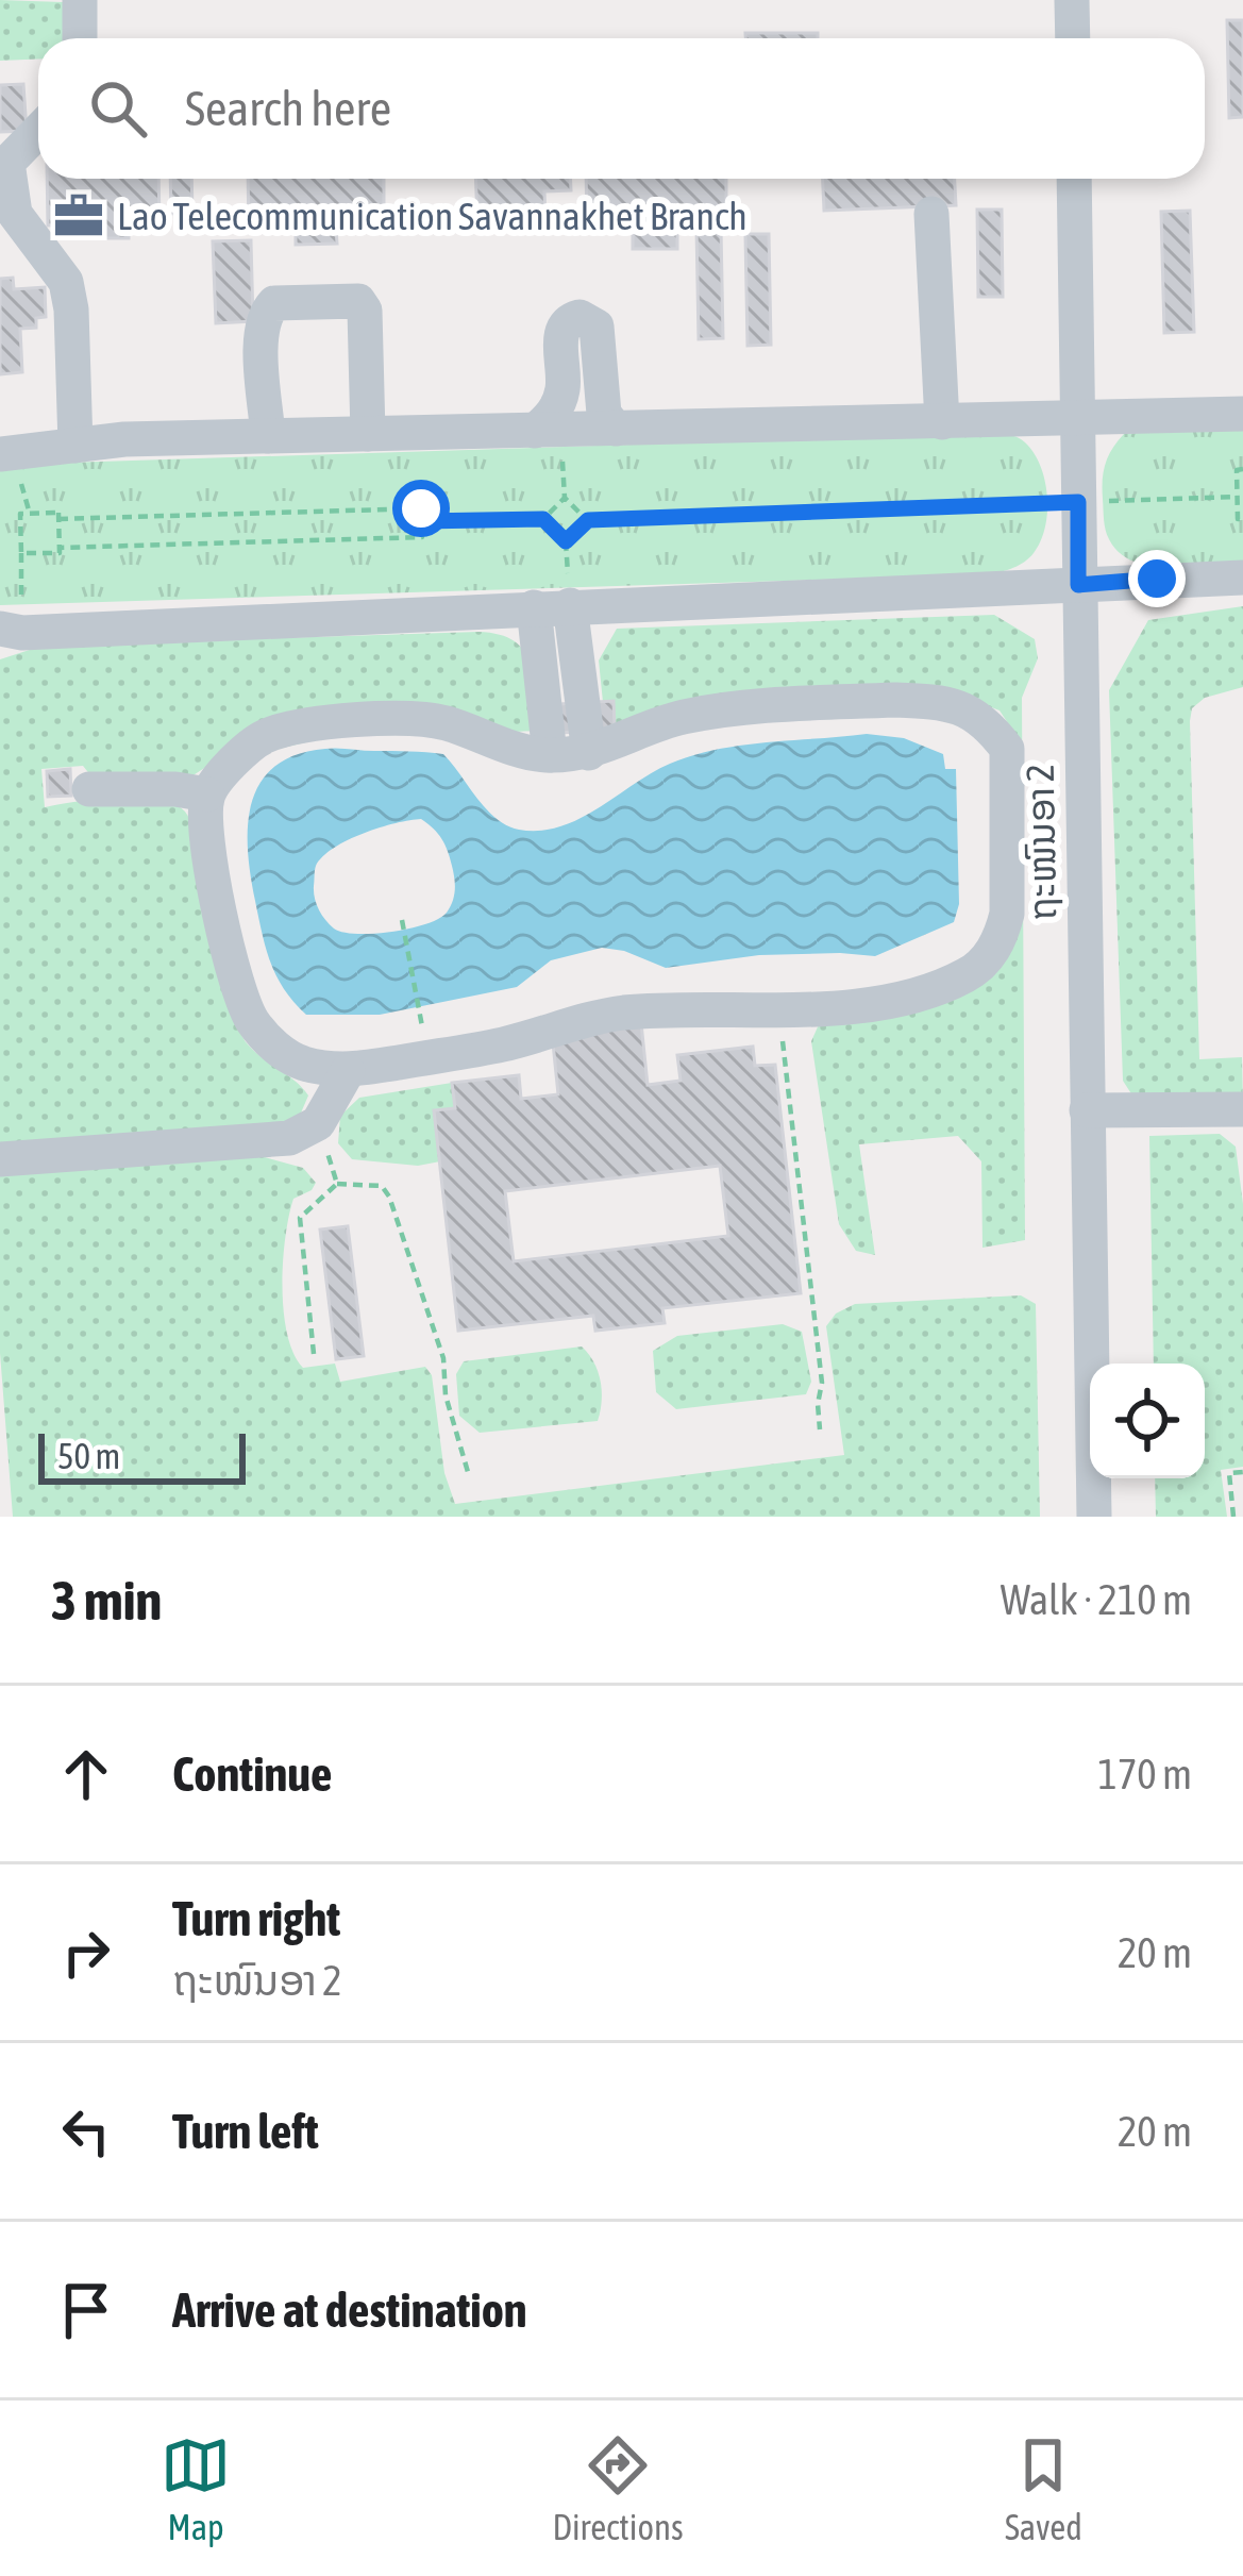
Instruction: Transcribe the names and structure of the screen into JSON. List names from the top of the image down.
{
  "streets": {
    "street": ["ຖະໜົນອາ 2"]
  },
  "places": {
    "office": ["Lao Telecommunication Savannakhet Branch"]
  },
  "scale_bar": "50 m",
  "page": {
    "search": "Search here",
    "scale": "50 m",
    "heading": ["3 min", "Walk · 210 m"],
    "list": [
      ["Continue", "170 m"],
      ["Turn right", "ຖະໜົນອາ 2", "20 m"],
      ["Turn left", "20 m"],
      "Arrive at destination"
    ],
    "nav": ["Map", "Directions", "Saved"]
  }
}
